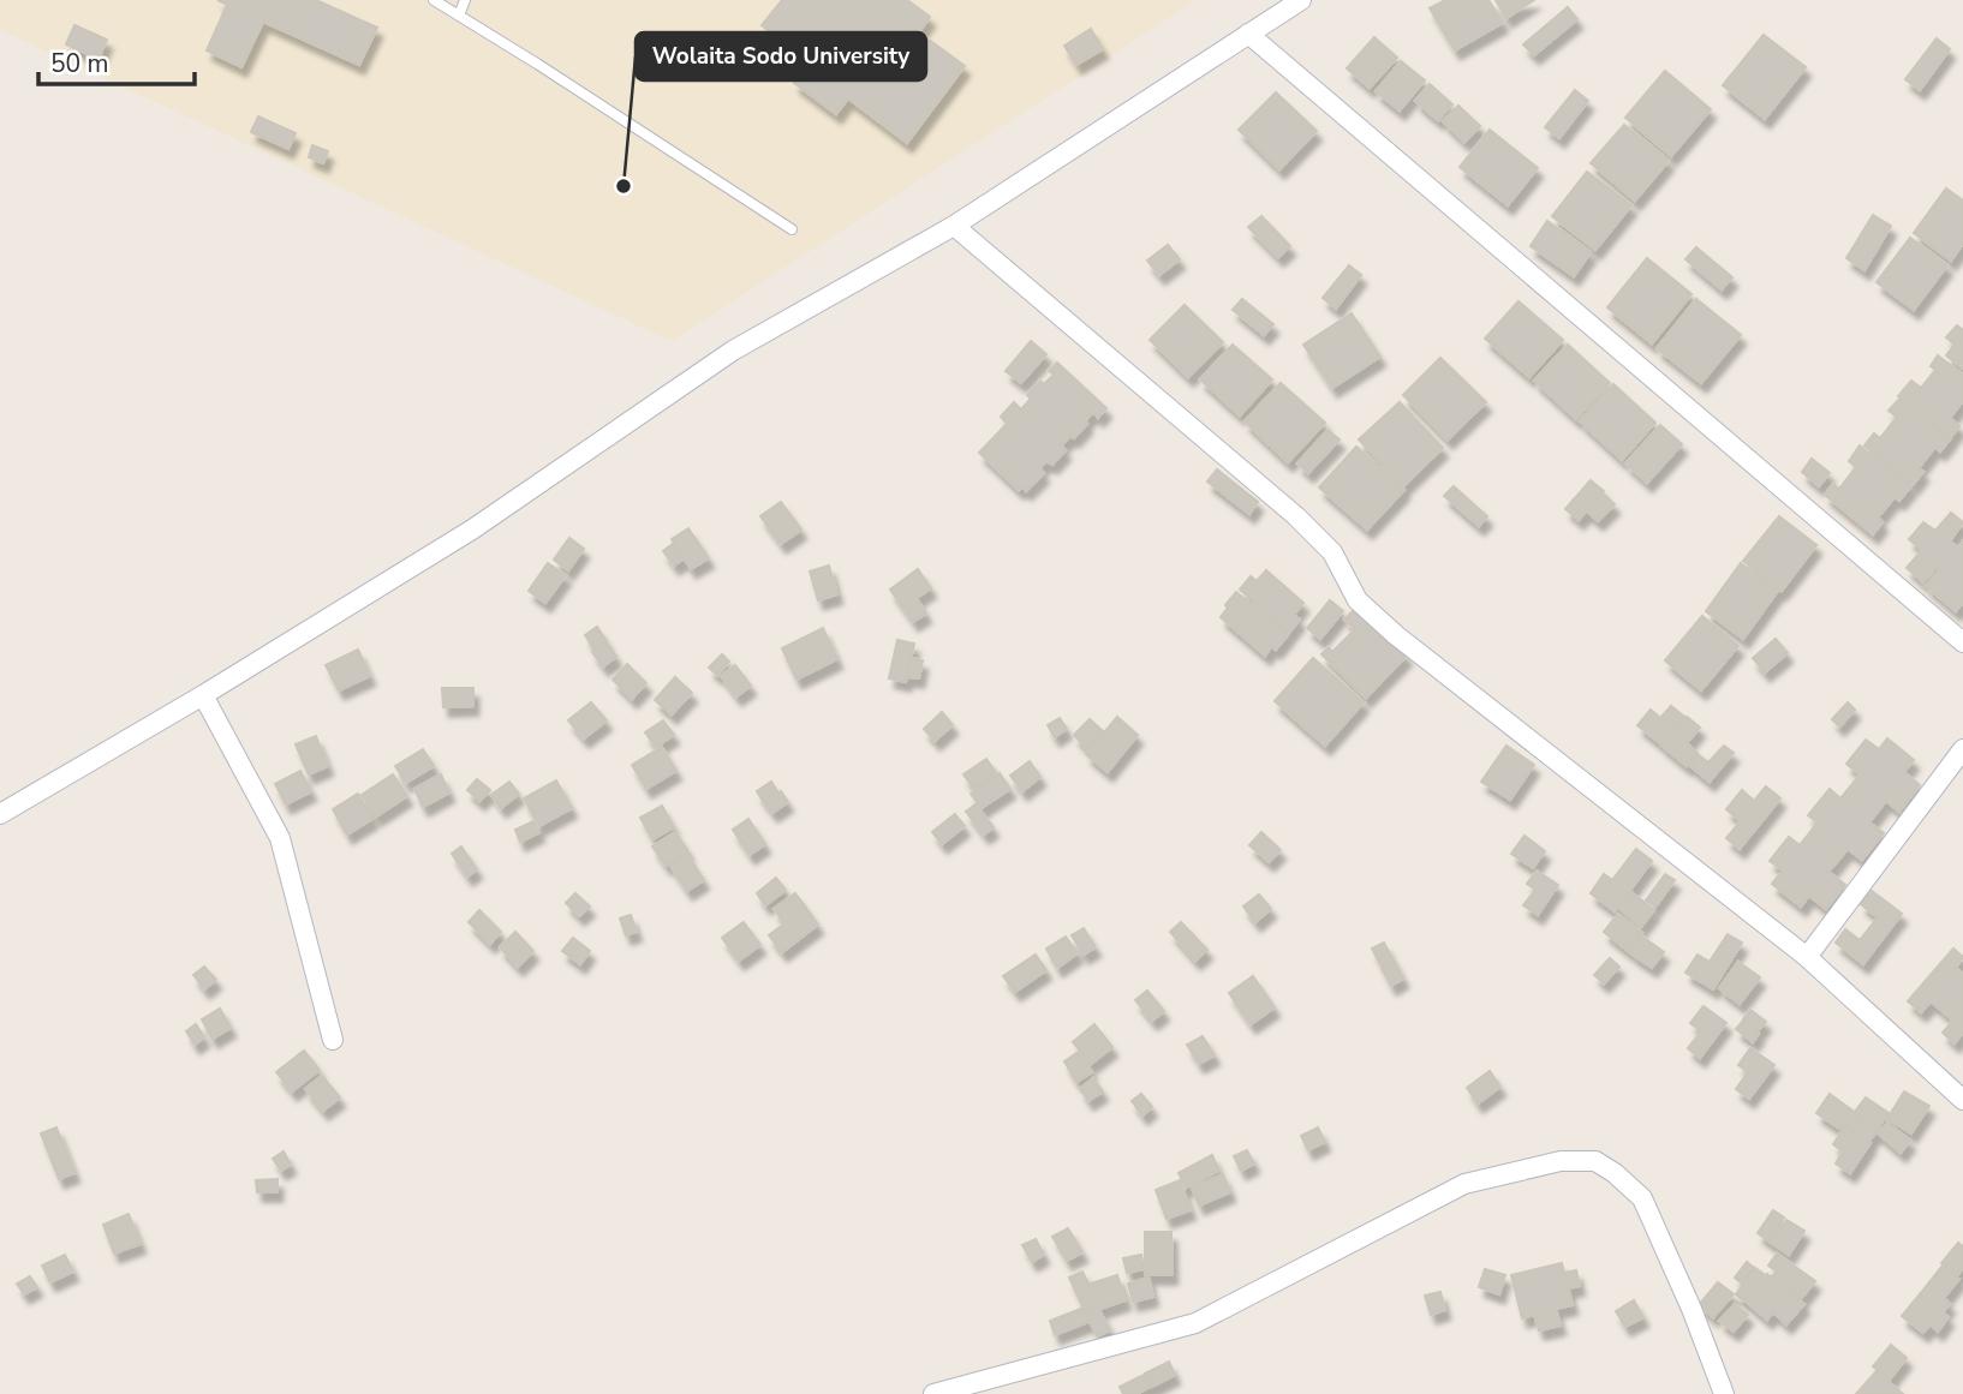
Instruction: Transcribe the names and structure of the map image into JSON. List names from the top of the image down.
{
  "places": ["Wolaita Sodo University"],
  "scale_bar": "50 m"
}
